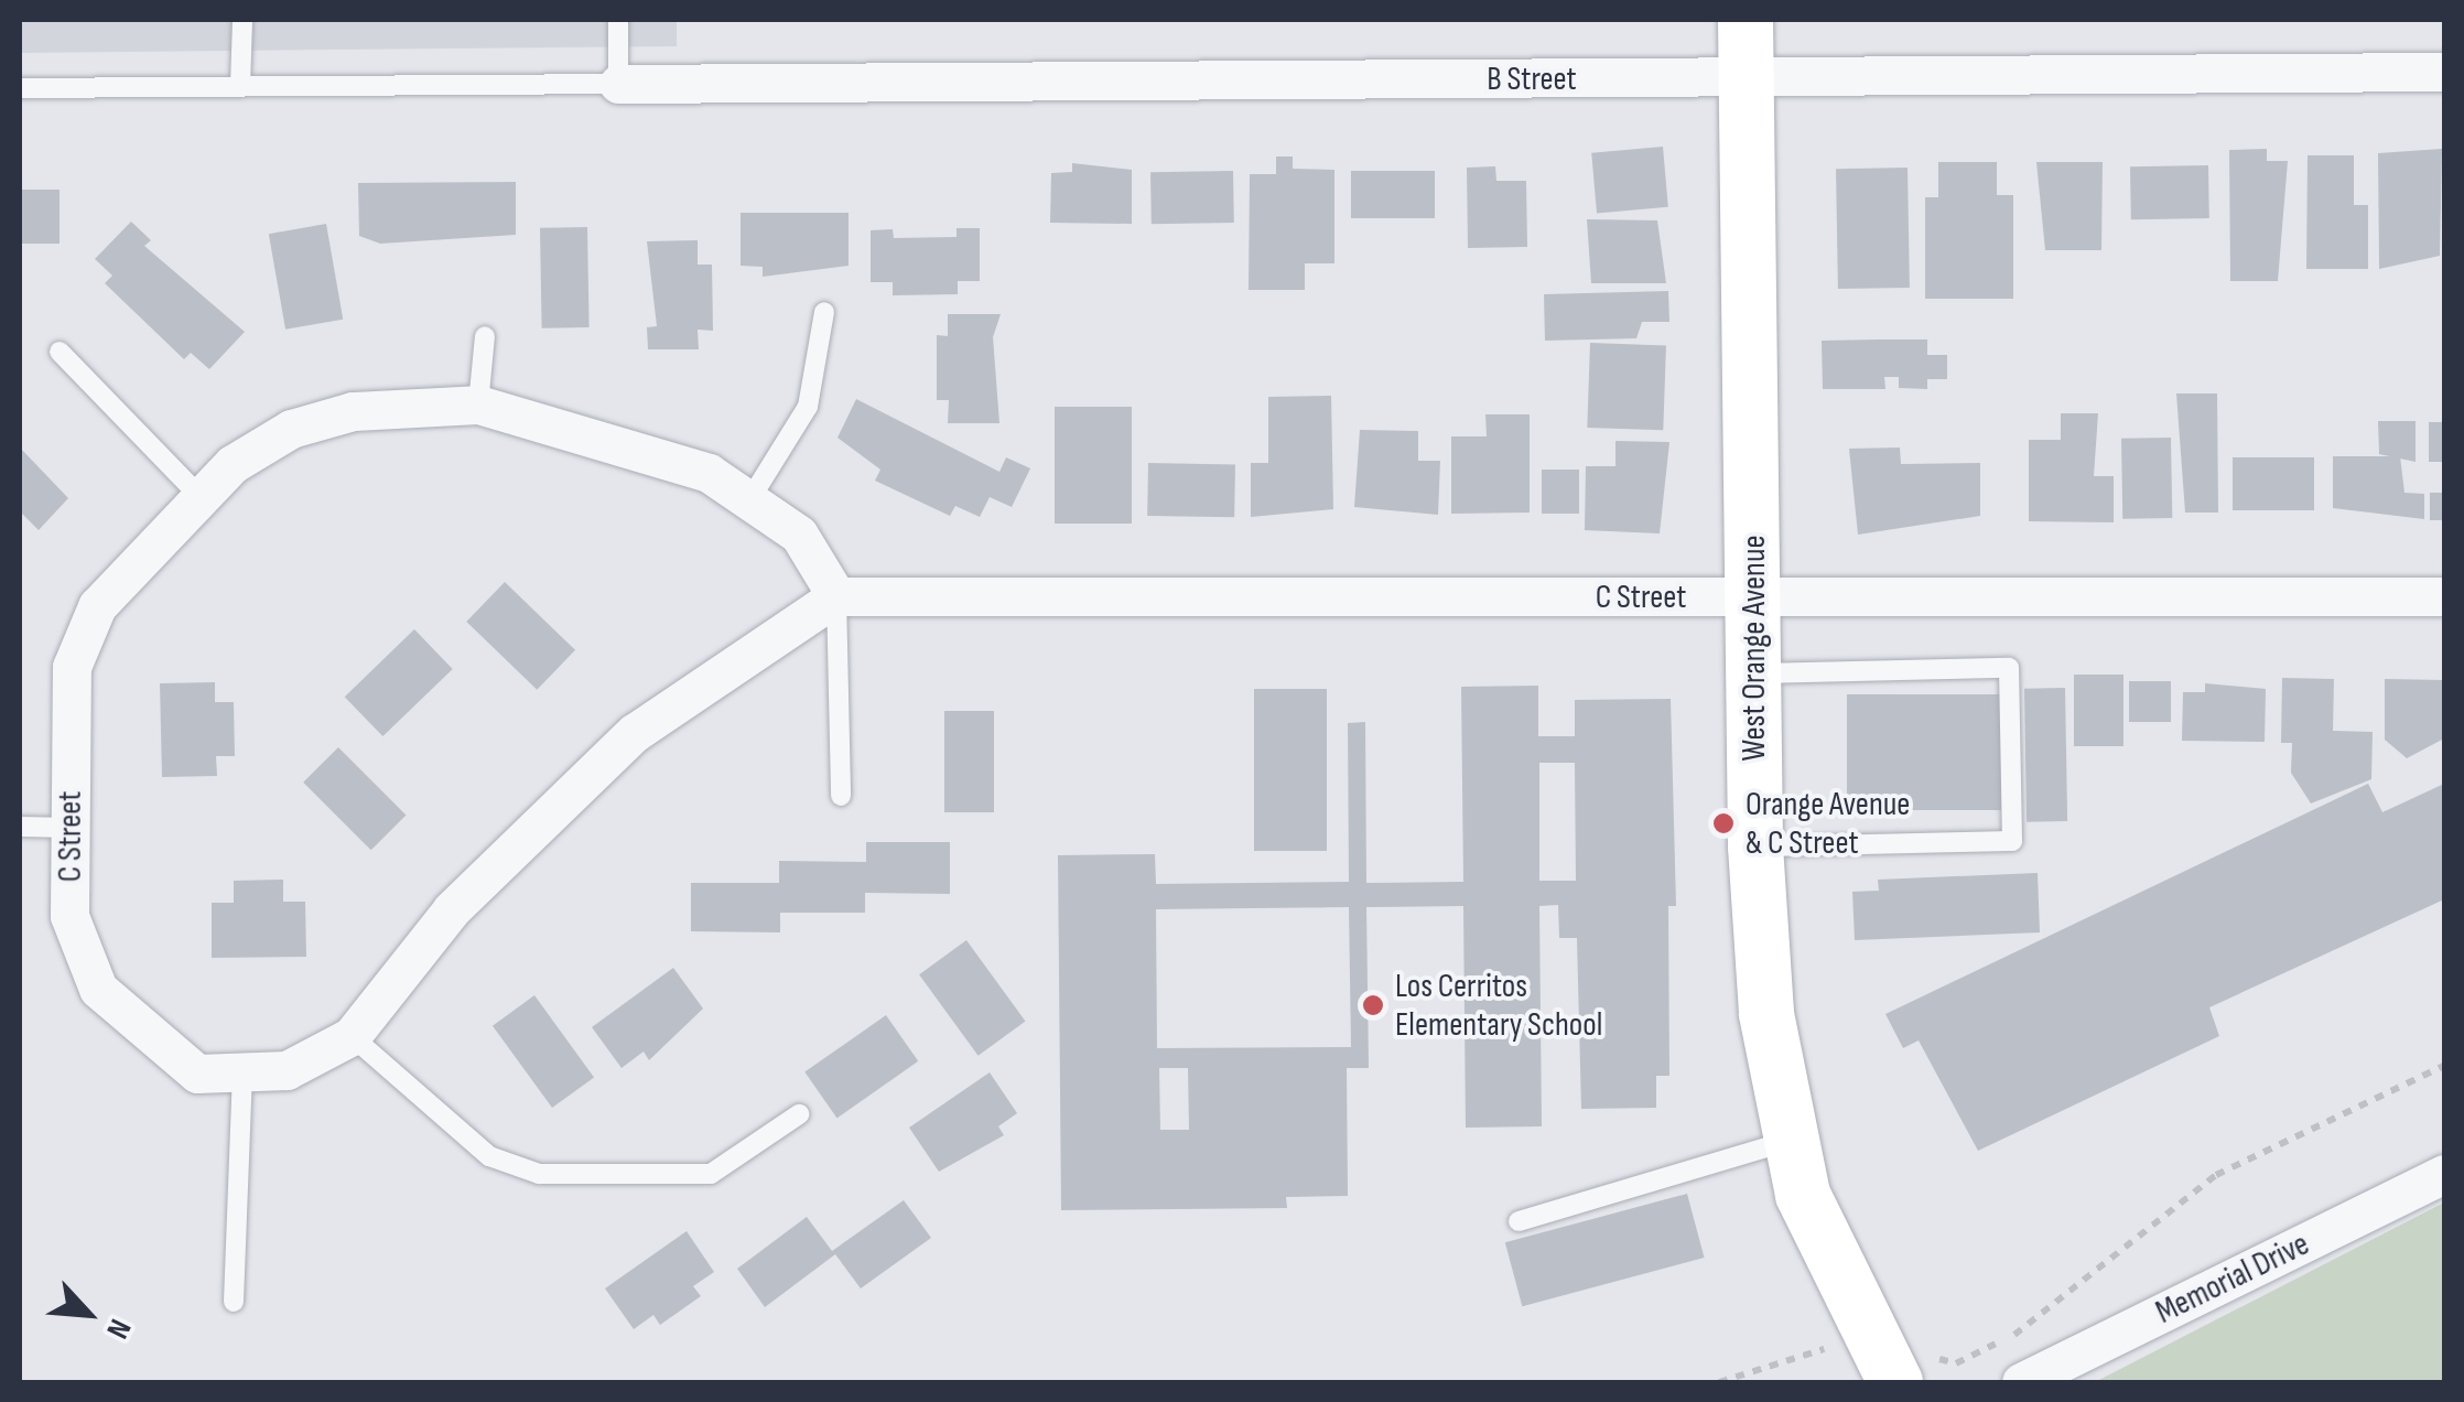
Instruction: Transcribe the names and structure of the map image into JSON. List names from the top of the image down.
{
  "streets": {
    "street": [
      "B Street",
      "C Street",
      "West Orange Avenue",
      "Memorial Drive"
    ]
  },
  "crossings": [
    ["B Street", "West Orange Avenue"],
    ["C Street", "West Orange Avenue"]
  ],
  "places": ["Orange Avenue & C Street", "Los Cerritos Elementary School"],
  "north": "bottom right"
}
